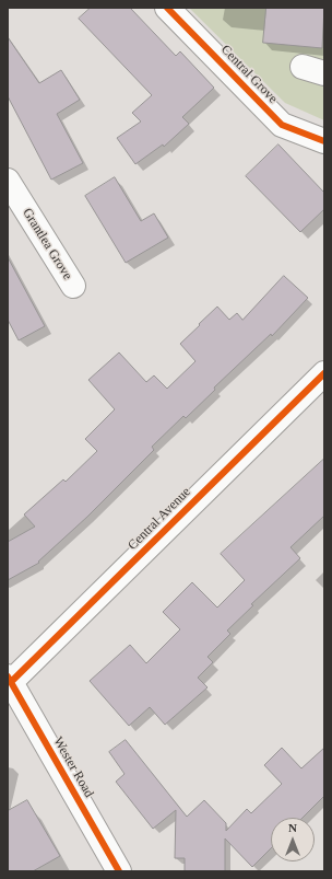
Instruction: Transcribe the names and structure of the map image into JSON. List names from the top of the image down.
{
  "streets": {
    "street": [
      "Central Grove",
      "Grantlea Grove",
      "Central Avenue",
      "Wester Road"
    ]
  },
  "crossings": [
    ["Central Avenue", "Wester Road"]
  ],
  "north": "top"
}
